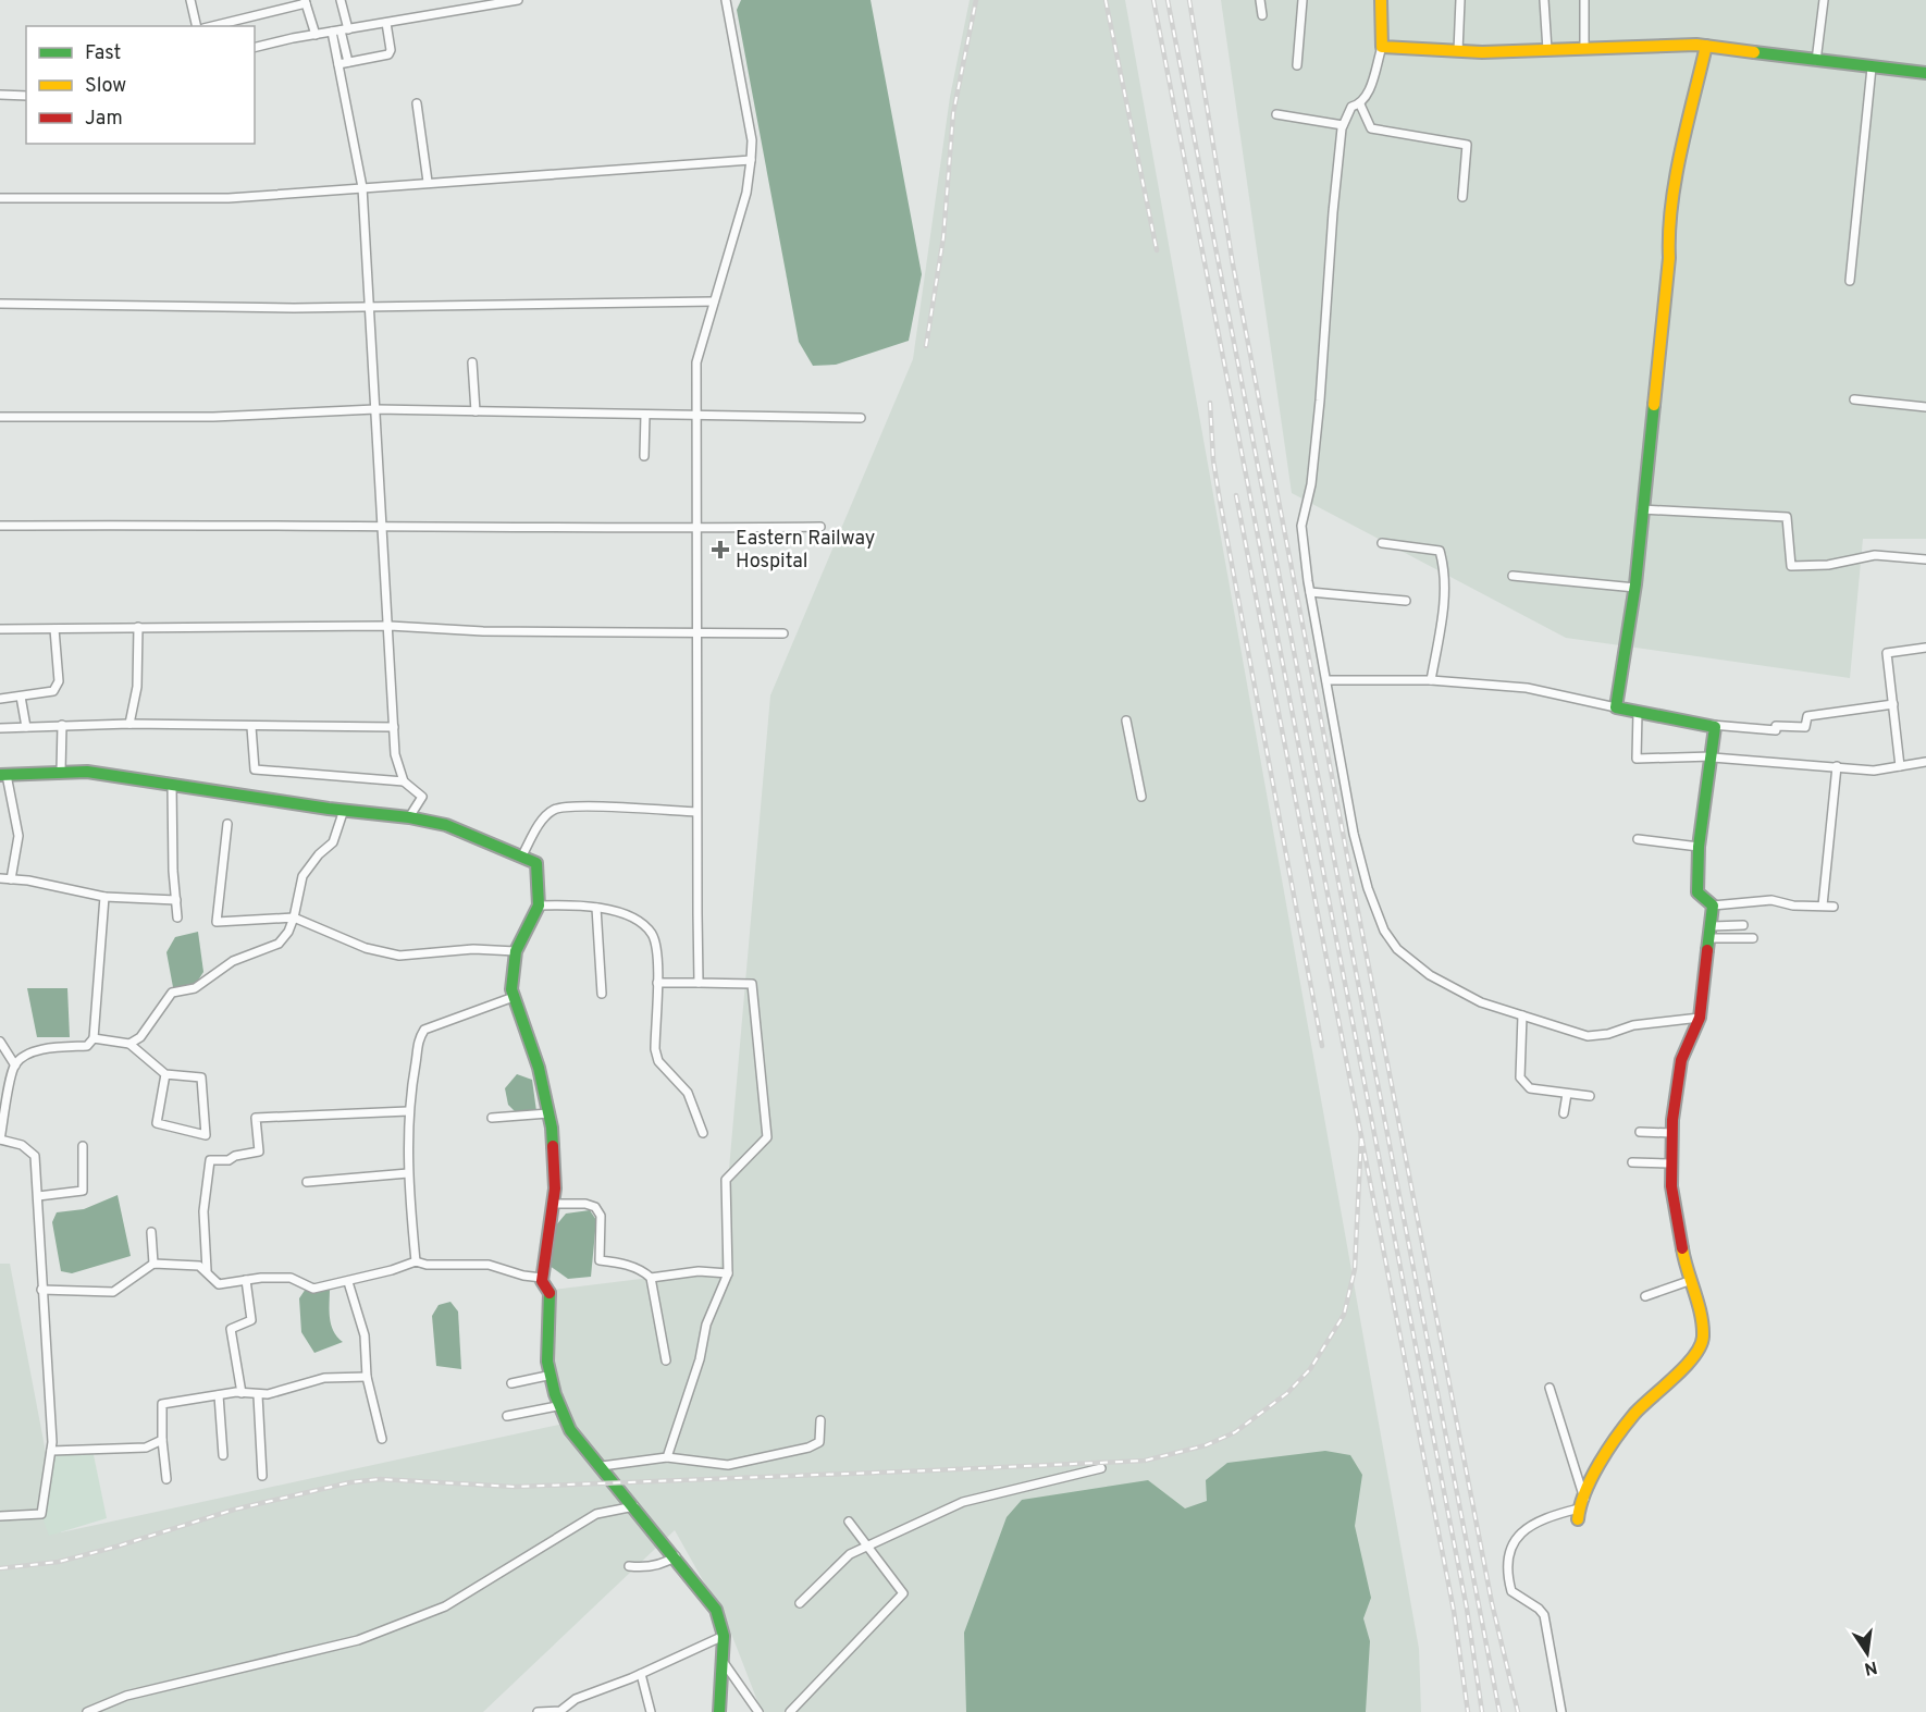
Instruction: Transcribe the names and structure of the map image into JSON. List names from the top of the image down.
{
  "places": {
    "health": ["Eastern Railway Hospital"]
  },
  "legend": ["Fast", "Slow", "Jam"],
  "north": "bottom"
}
